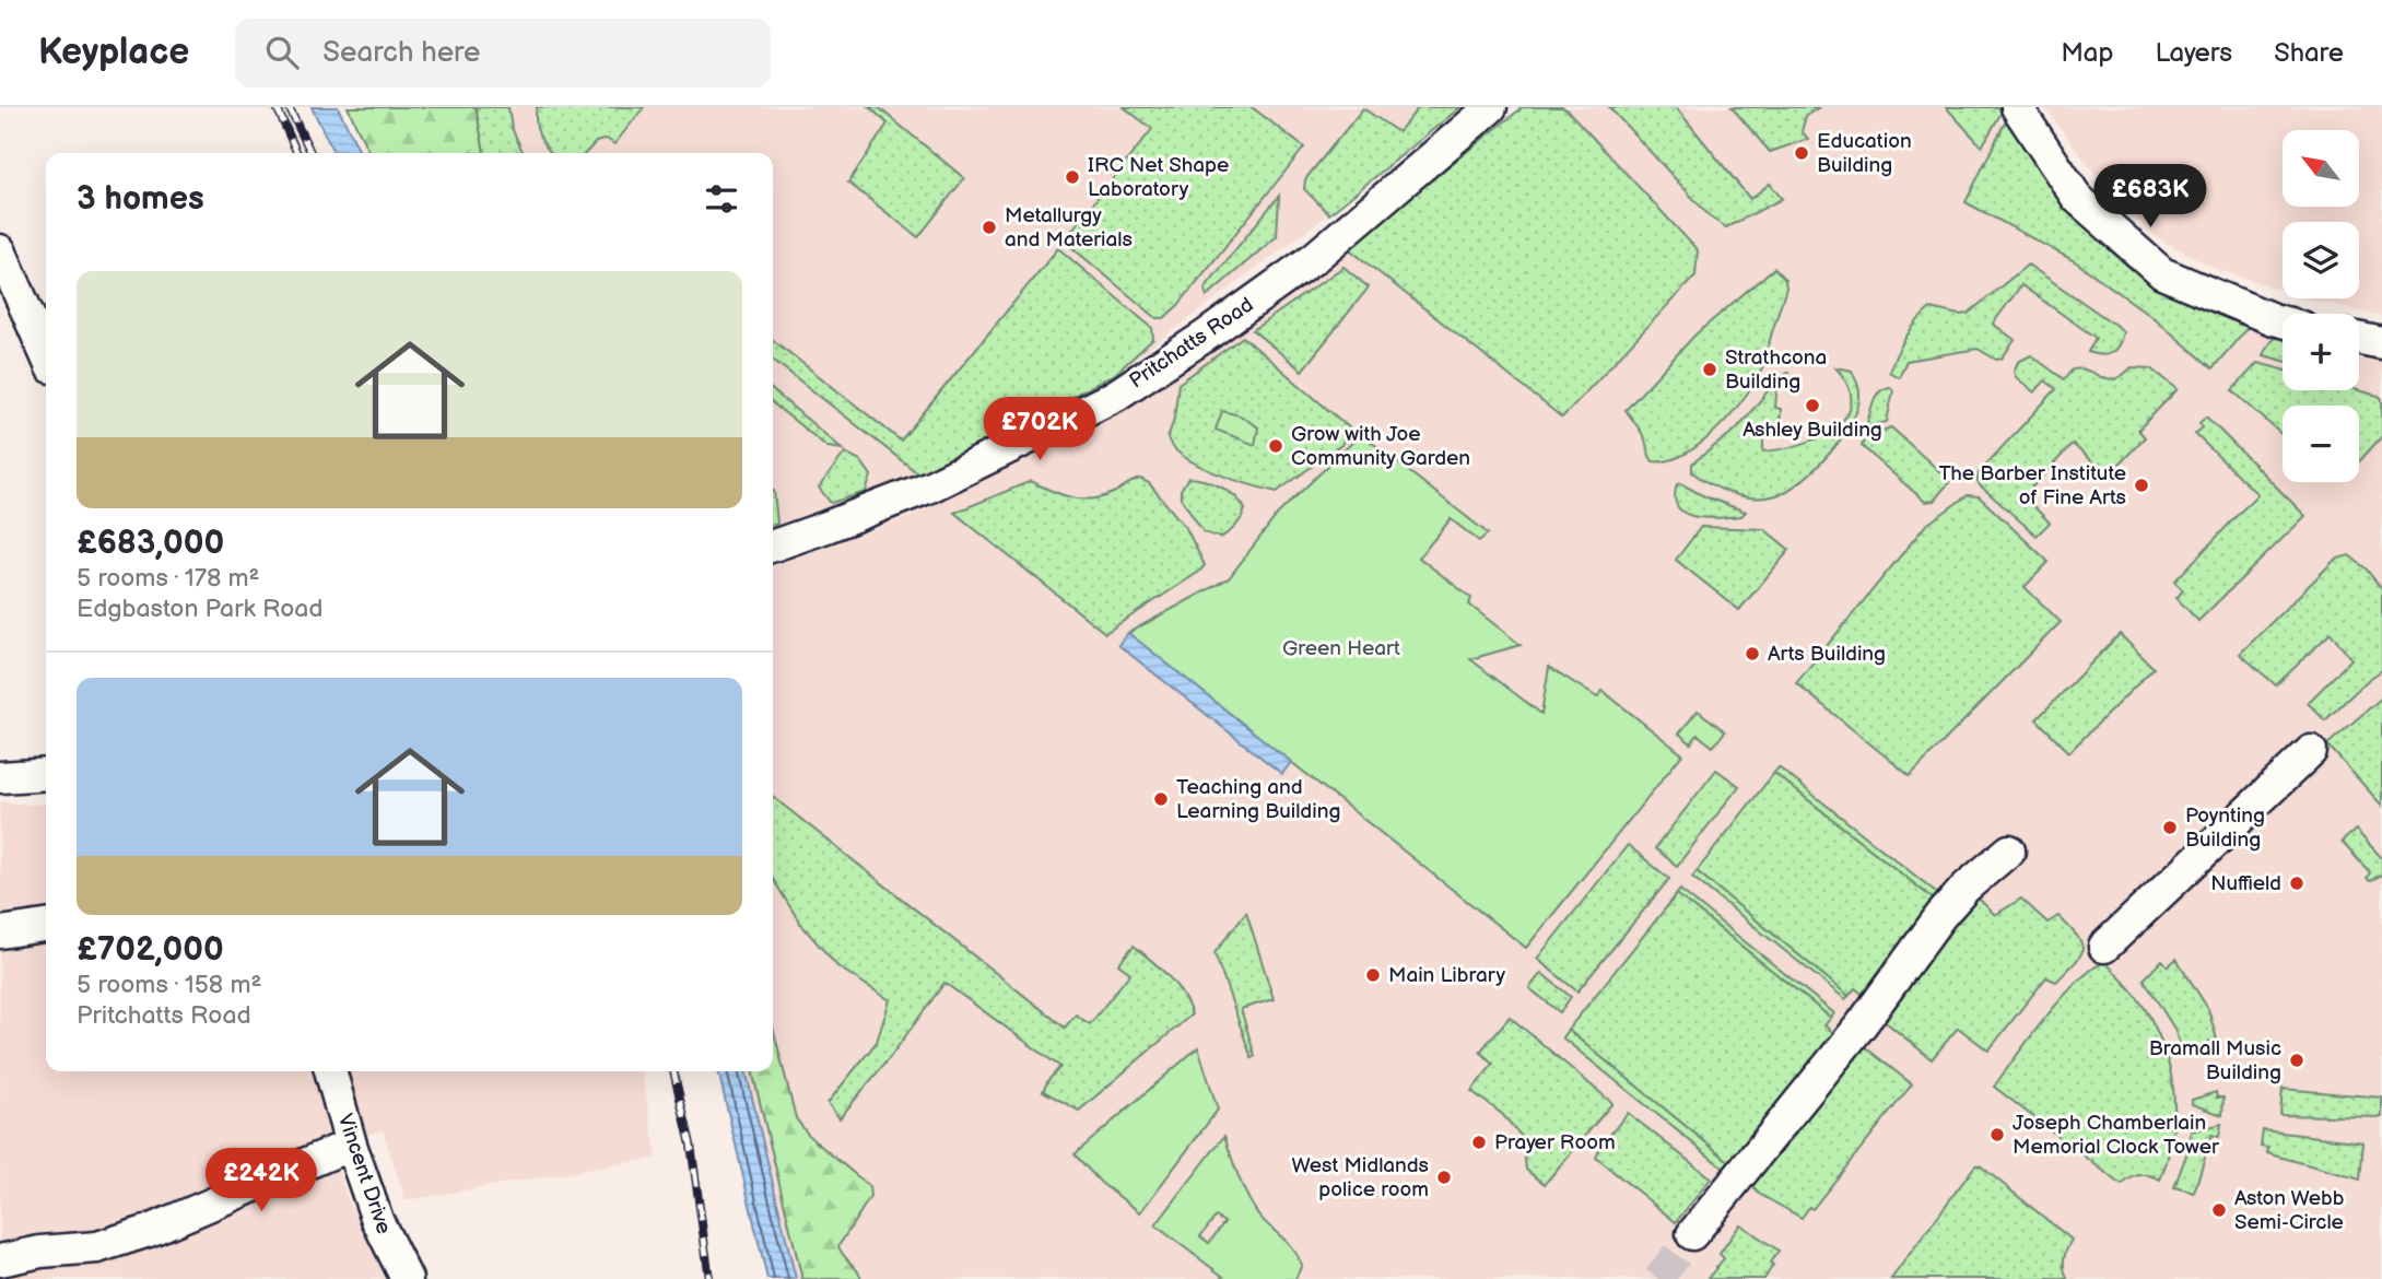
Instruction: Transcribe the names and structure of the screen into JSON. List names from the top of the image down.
{
  "streets": {
    "street": ["Pritchatts Road", "Vincent Drive"]
  },
  "parks": ["Green Heart"],
  "places": [
    "Education Building",
    "IRC Net Shape Laboratory",
    "Metallurgy and Materials",
    "Strathcona Building",
    "Ashley Building",
    "Grow with Joe Community Garden",
    "The Barber Institute of Fine Arts",
    "Arts Building",
    "Teaching and Learning Building",
    "Poynting Building",
    "Nuffield",
    "Main Library",
    "Bramall Music Building",
    "Joseph Chamberlain Memorial Clock Tower",
    "Prayer Room",
    "West Midlands police room",
    "Aston Webb Semi-Circle"
  ],
  "north": "top left",
  "page": {
    "header": "Keyplace",
    "search": "Search here",
    "nav": ["Map", "Layers", "Share"],
    "map_buttons": ["+", "−"],
    "heading": "3 homes",
    "price": ["£683K", "£702K", "£242K"],
    "list": [
      {
        "name": "£683,000",
        "note": "5 rooms · 178 m² · Edgbaston Park Road"
      },
      {
        "name": "£702,000",
        "note": "5 rooms · 158 m² · Pritchatts Road"
      }
    ]
  }
}
